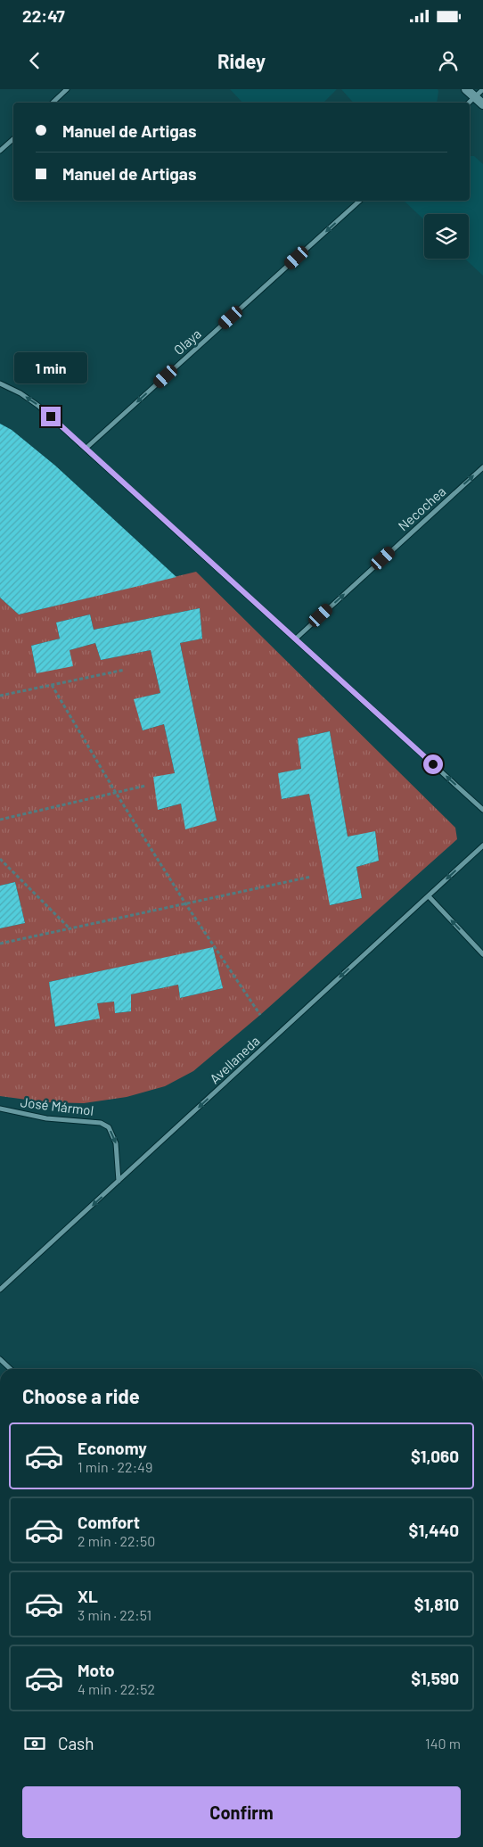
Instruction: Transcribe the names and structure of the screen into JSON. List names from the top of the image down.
{
  "streets": {
    "street": [
      "Olaya",
      "Necochea",
      "Avellaneda",
      "José Mármol"
    ]
  },
  "crossings": [
    ["Avellaneda", "José Mármol"]
  ],
  "one_way": [
    "Olaya",
    "Necochea",
    "Avellaneda",
    "José Mármol"
  ],
  "page": {
    "status": "22:47",
    "header": "Ridey",
    "banner": ["Manuel de Artigas", "Manuel de Artigas"],
    "bubble": "1 min",
    "heading": "Choose a ride",
    "list": [
      {
        "name": "Economy",
        "note": "1 min · 22:49",
        "value": "$1,060"
      },
      {
        "name": "Comfort",
        "note": "2 min · 22:50",
        "value": "$1,440"
      },
      {
        "name": "XL",
        "note": "3 min · 22:51",
        "value": "$1,810"
      },
      {
        "name": "Moto",
        "note": "4 min · 22:52",
        "value": "$1,590"
      }
    ],
    "pay": ["Cash", "140 m"],
    "buttons": "Confirm"
  }
}
